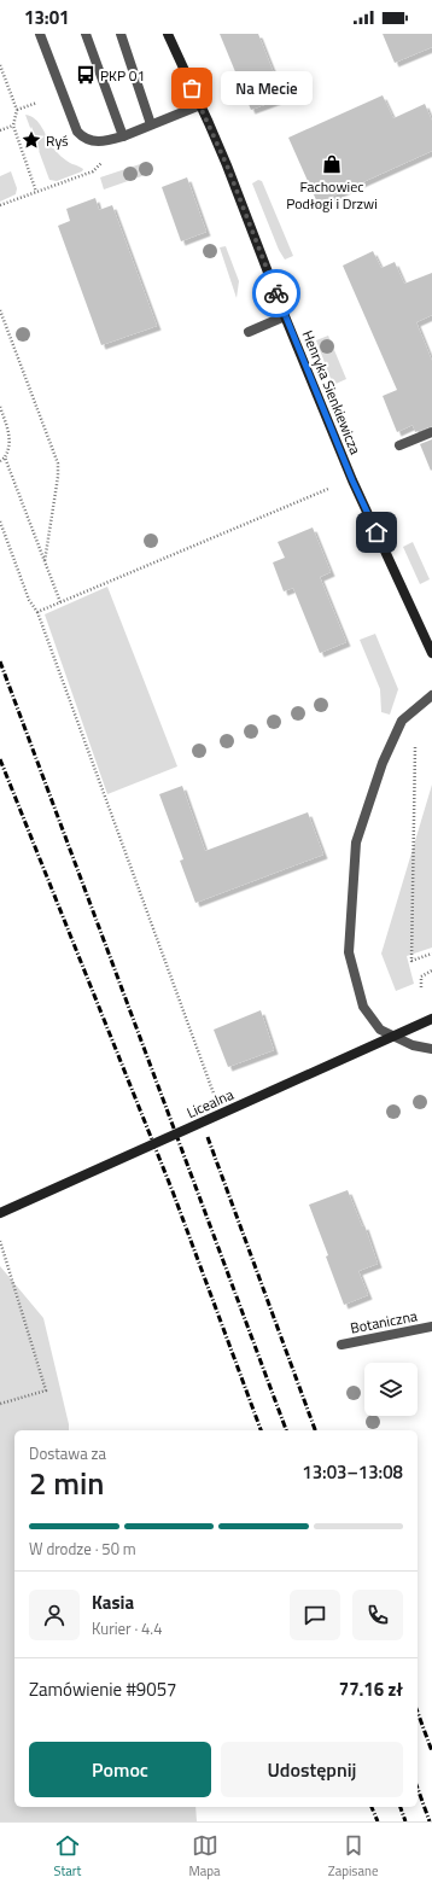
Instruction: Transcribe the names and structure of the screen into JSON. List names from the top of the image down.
{
  "streets": {
    "street": ["Henryka Sienkiewicza", "Licealna", "Botaniczna"]
  },
  "places": {
    "bus stop": ["PKP 01"],
    "other": ["Na Mecie"],
    "place": ["Ryś"],
    "shop": ["Fachowiec Podłogi i Drzwi"]
  },
  "page": {
    "status": "13:01",
    "bubble": "Na Mecie",
    "heading": ["2 min", "Dostawa za", "13:03–13:08"],
    "panel": [
      "Kasia",
      "Kurier · 4.4",
      "Zamówienie #9057",
      "77.16 zł"
    ],
    "bar": "W drodze · 50 m",
    "buttons": ["Pomoc", "Udostępnij"],
    "tabs": ["Start", "Mapa", "Zapisane"]
  }
}
